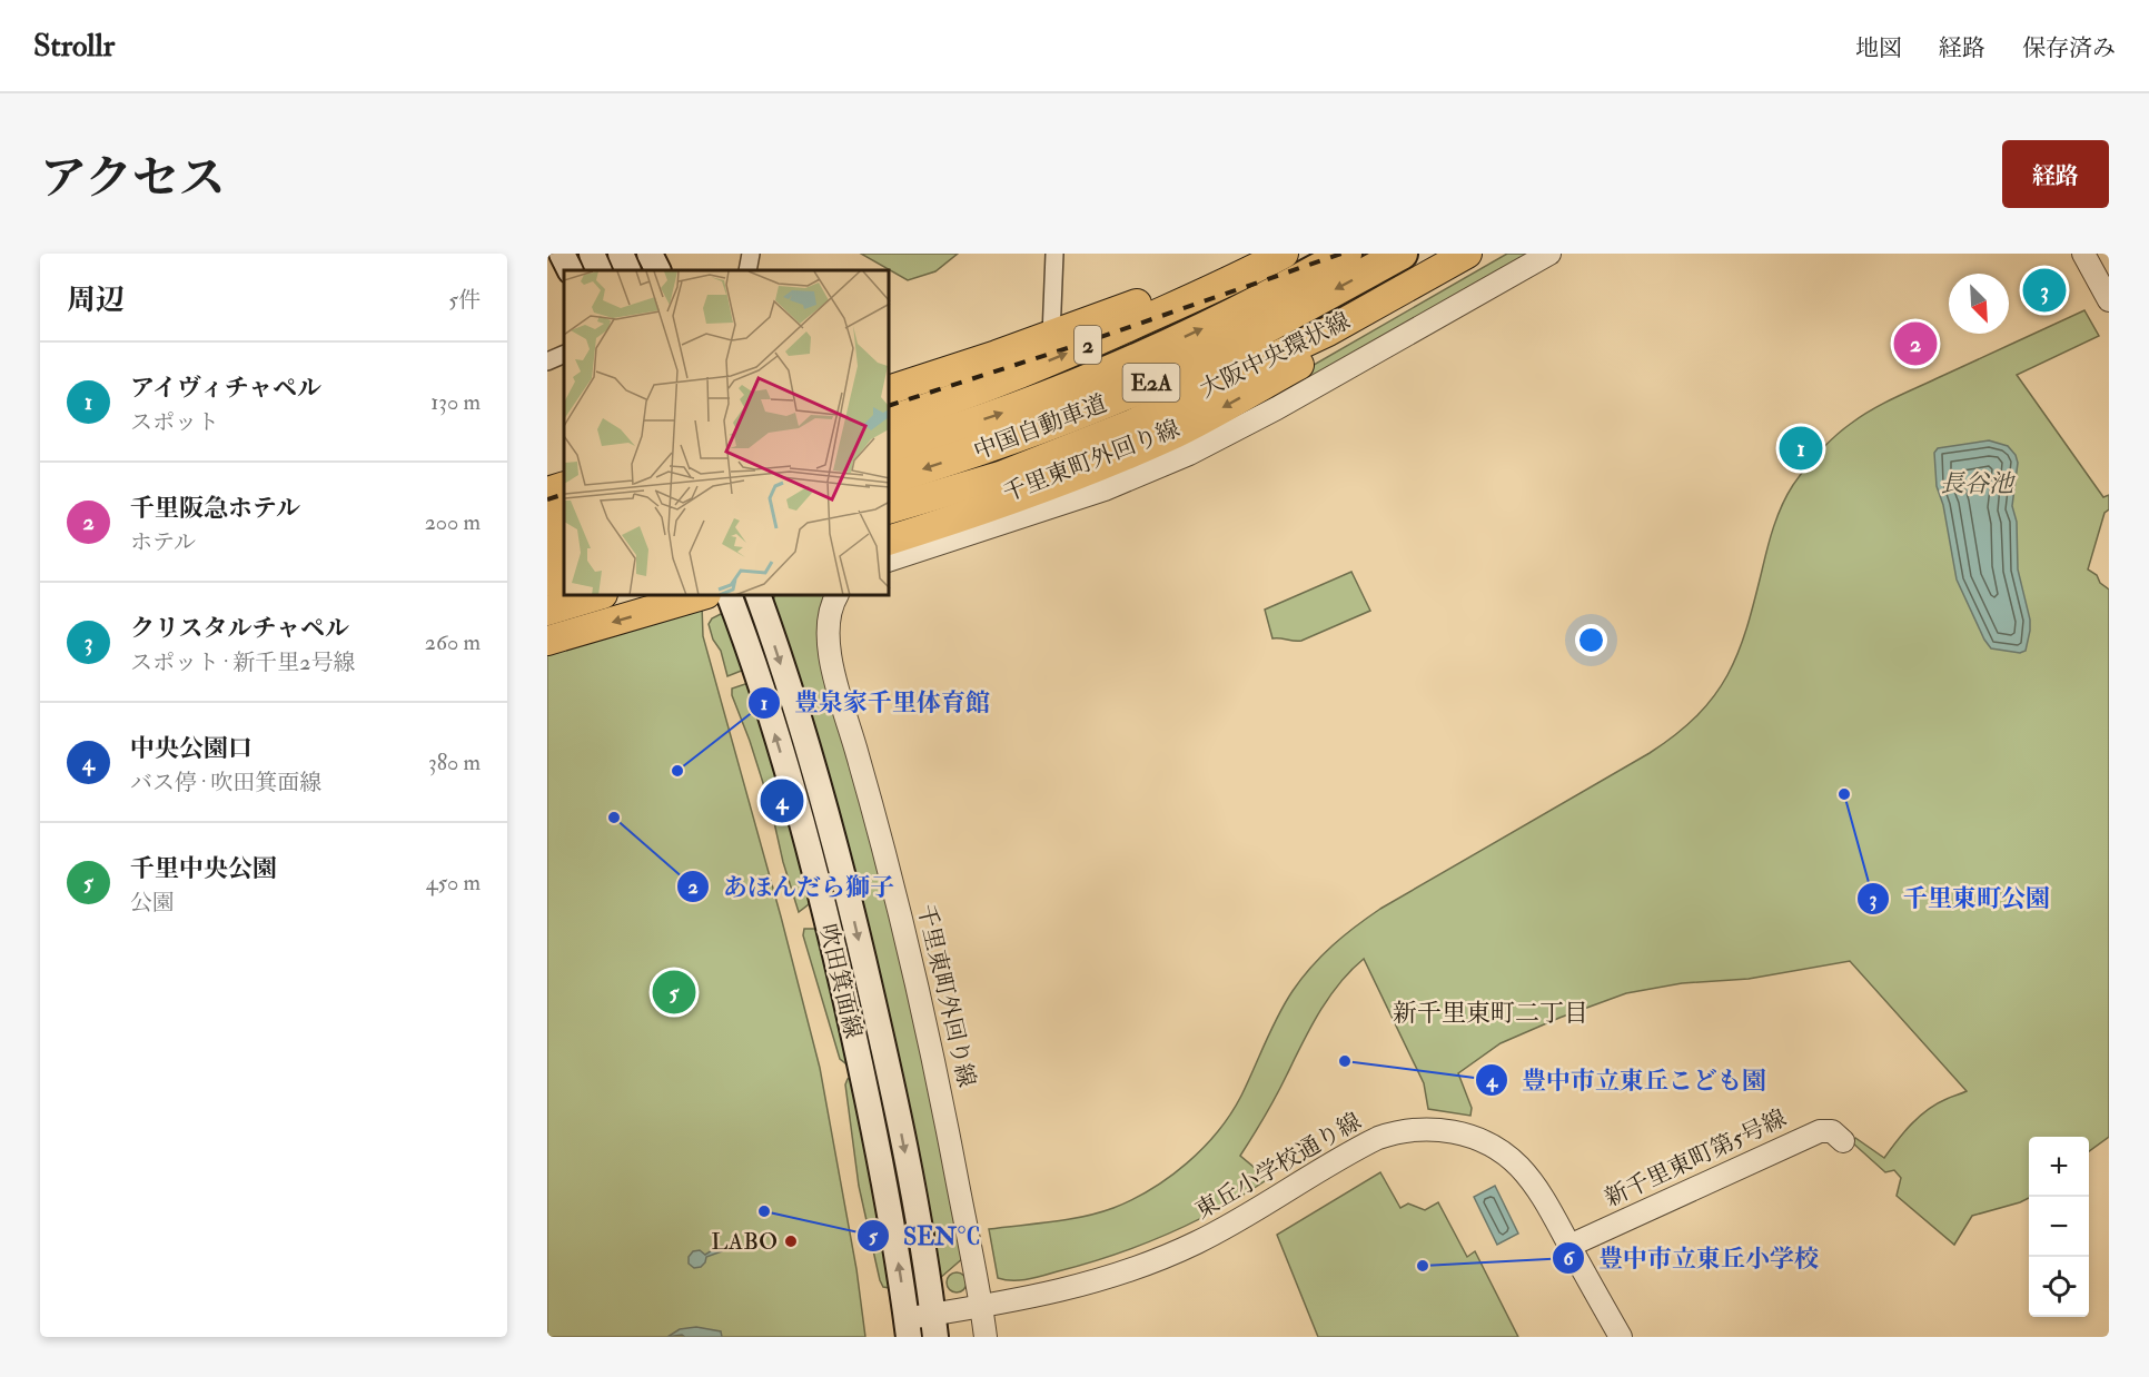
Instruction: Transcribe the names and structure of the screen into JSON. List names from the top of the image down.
{
  "streets": {
    "highway": ["E2A", "中国自動車道"],
    "main road": ["2", "大阪中央環状線", "吹田箕面線"],
    "street": ["千里東町外回り線", "新千里東町第5号線", "東丘小学校通り線"]
  },
  "crossings": [
    ["千里東町外回り線", "東丘小学校通り線"],
    ["吹田箕面線", "東丘小学校通り線"],
    ["新千里東町第5号線", "東丘小学校通り線"]
  ],
  "districts": ["新千里東町二丁目"],
  "water": ["長谷池"],
  "places": [
    "豊泉家千里体育館",
    "千里東町公園",
    "あほんだら獅子",
    "豊中市立東丘こども園",
    "SEN℃",
    "LABO",
    "豊中市立東丘小学校"
  ],
  "north": "bottom right",
  "page": {
    "header": "Strollr",
    "nav": ["地図", "経路", "保存済み"],
    "title": "アクセス",
    "buttons": "経路",
    "heading": ["周辺", "5件"],
    "pins": [
      "3",
      "2",
      "1",
      "4",
      "5"
    ],
    "list": [
      {
        "mark": "1",
        "name": "アイヴィチャペル",
        "note": "スポット",
        "value": "130 m"
      },
      {
        "mark": "2",
        "name": "千里阪急ホテル",
        "note": "ホテル",
        "value": "200 m"
      },
      {
        "mark": "3",
        "name": "クリスタルチャペル",
        "note": "スポット · 新千里2号線",
        "value": "260 m"
      },
      {
        "mark": "4",
        "name": "中央公園口",
        "note": "バス停 · 吹田箕面線",
        "value": "380 m"
      },
      {
        "mark": "5",
        "name": "千里中央公園",
        "note": "公園",
        "value": "450 m"
      }
    ],
    "map_buttons": ["+", "−"]
  }
}
